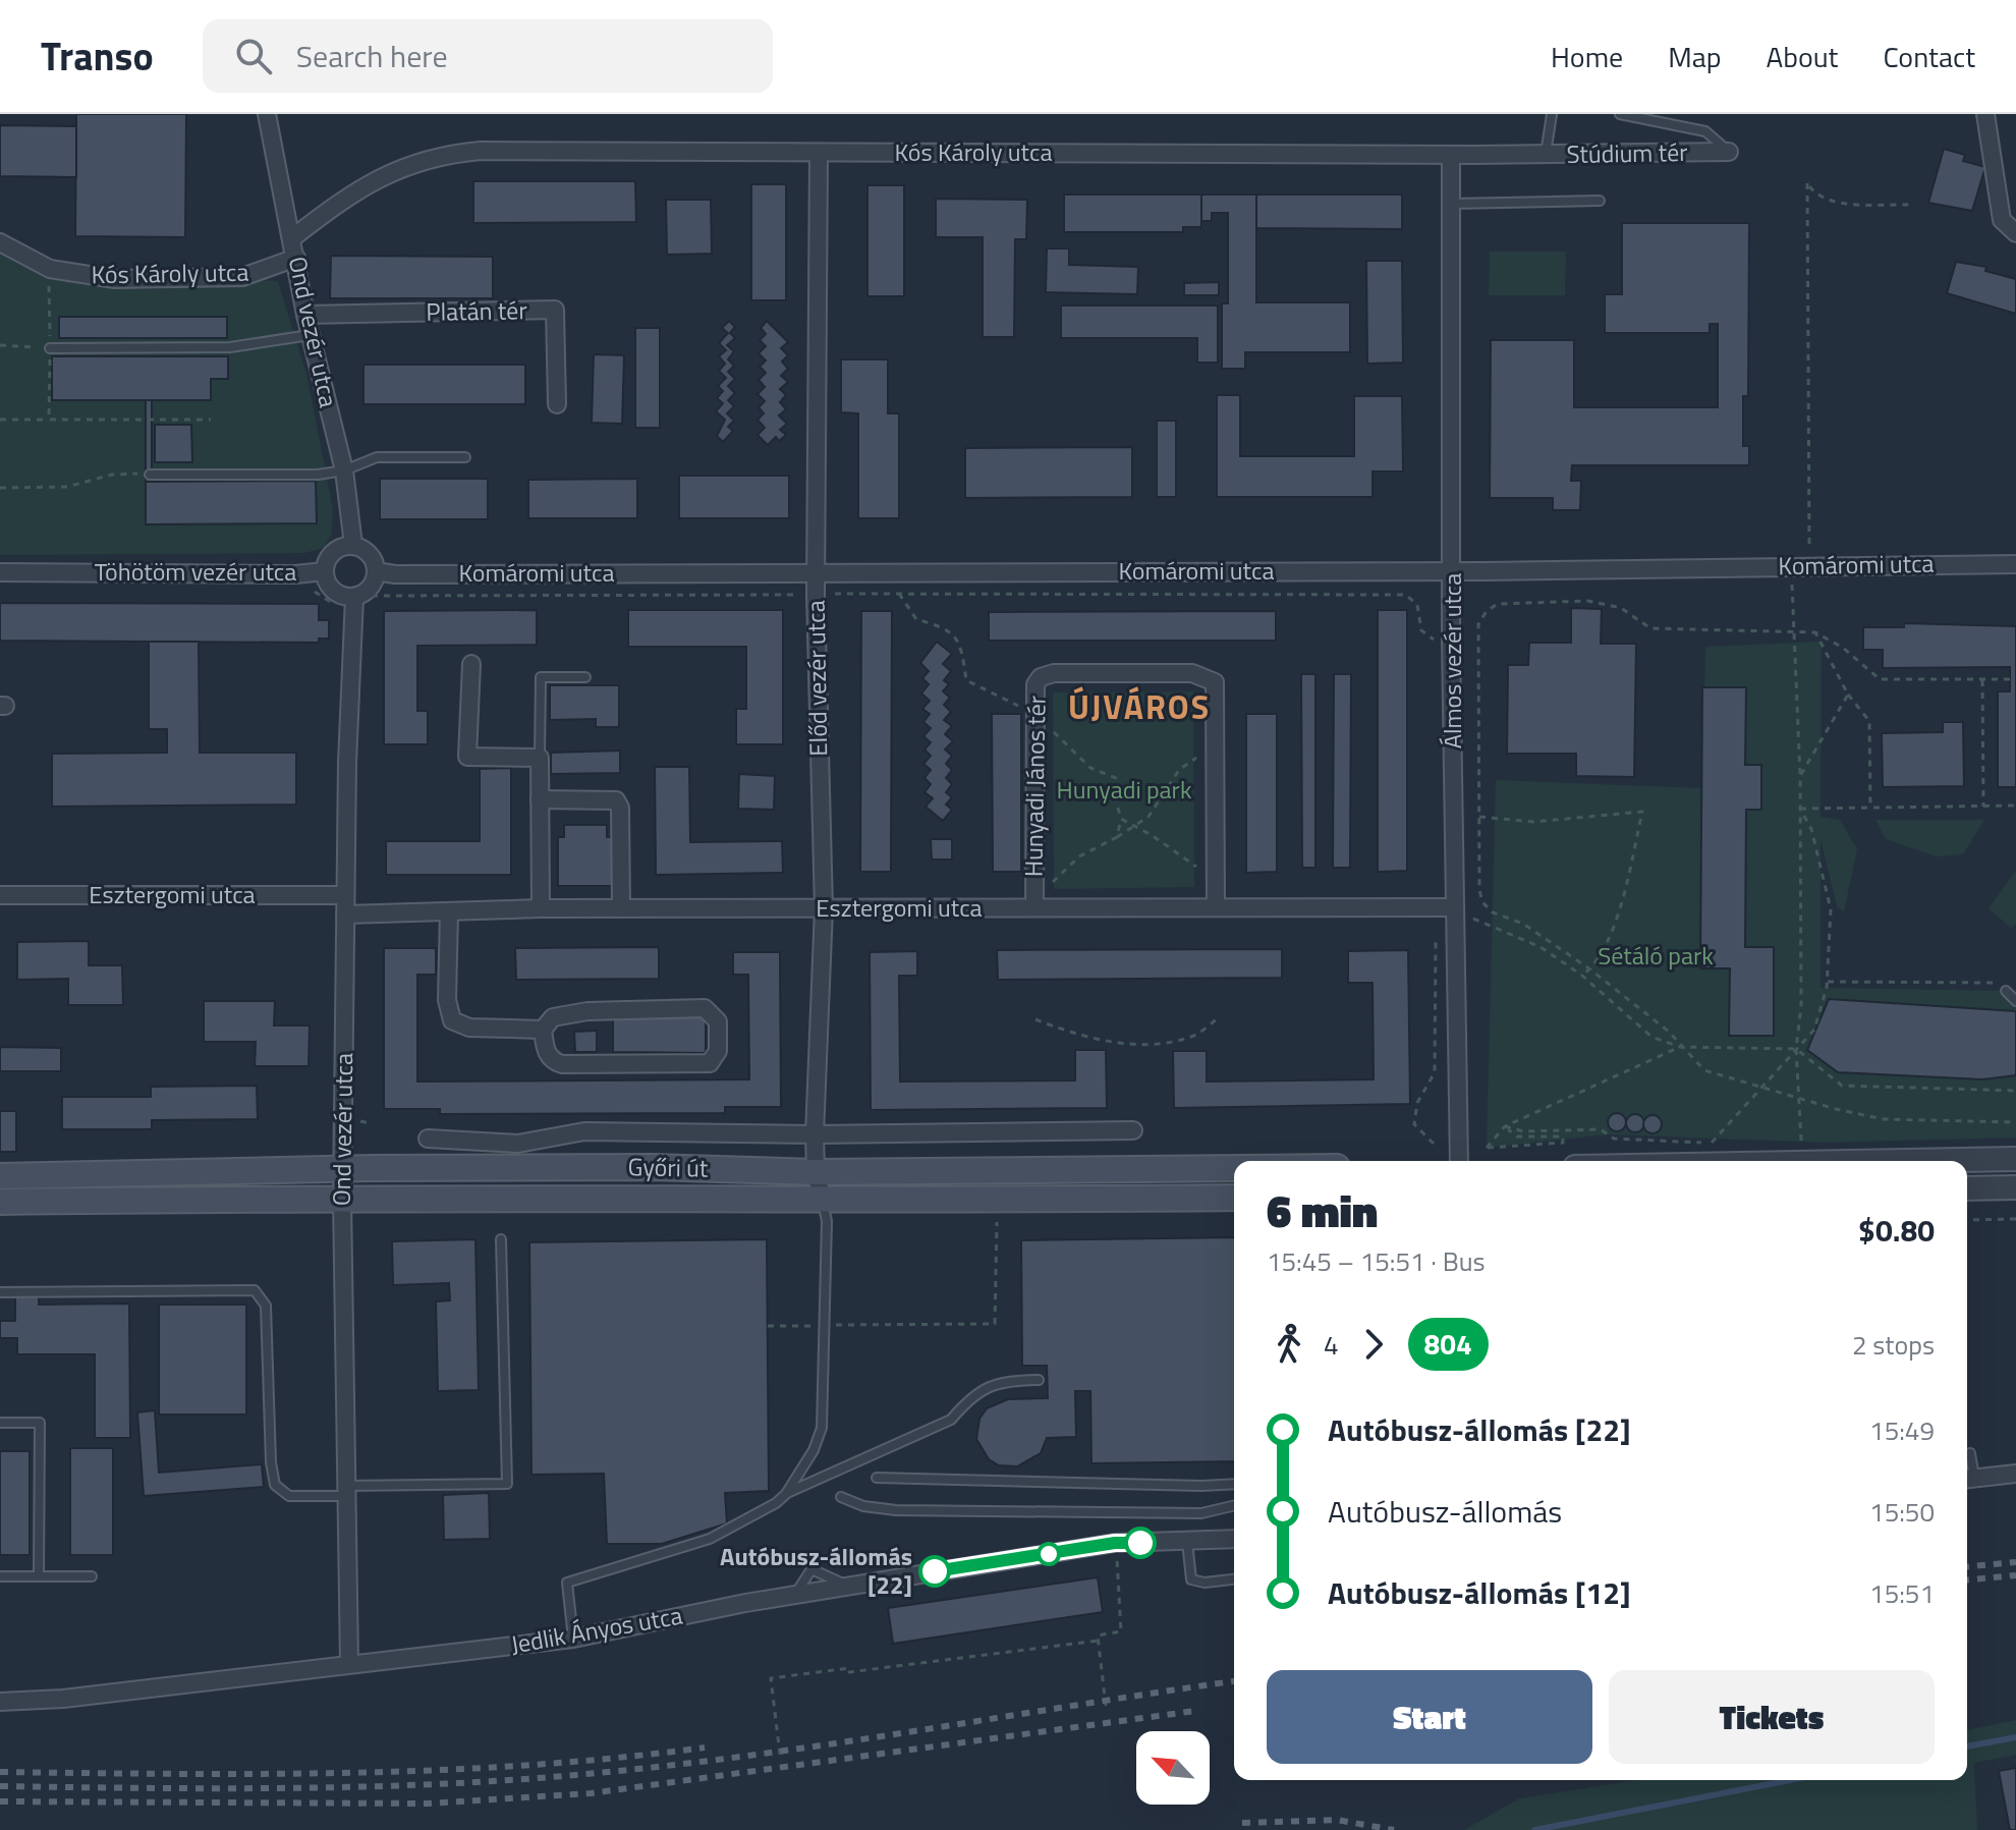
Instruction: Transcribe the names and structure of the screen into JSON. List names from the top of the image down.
{
  "streets": {
    "main road": ["Győri út"],
    "street": [
      "Kós Károly utca",
      "Stúdium tér",
      "Platán tér",
      "Ond vezér utca",
      "Komáromi utca",
      "Töhötöm vezér utca",
      "Álmos vezér utca",
      "Előd vezér utca",
      "Hunyadi János tér",
      "Esztergomi utca",
      "Jedlik Ányos utca"
    ]
  },
  "crossings": [
    ["Kós Károly utca", "Stúdium tér"],
    ["Kós Károly utca", "Ond vezér utca"],
    ["Kós Károly utca", "Álmos vezér utca"],
    ["Kós Károly utca", "Előd vezér utca"],
    ["Platán tér", "Ond vezér utca"],
    ["Ond vezér utca", "Komáromi utca"],
    ["Ond vezér utca", "Töhötöm vezér utca"],
    ["Ond vezér utca", "Esztergomi utca"],
    ["Ond vezér utca", "Győri út"],
    ["Ond vezér utca", "Jedlik Ányos utca"],
    ["Komáromi utca", "Töhötöm vezér utca"],
    ["Komáromi utca", "Álmos vezér utca"],
    ["Komáromi utca", "Előd vezér utca"],
    ["Álmos vezér utca", "Esztergomi utca"],
    ["Előd vezér utca", "Esztergomi utca"],
    ["Előd vezér utca", "Győri út"],
    ["Hunyadi János tér", "Esztergomi utca"]
  ],
  "districts": ["ÚJVÁROS"],
  "parks": ["Hunyadi park", "Sétáló park"],
  "places": ["Autóbusz-állomás [22]"],
  "lines": ["bus line 804"],
  "north": "top left",
  "page": {
    "header": "Transo",
    "search": "Search here",
    "nav": [
      "Home",
      "Map",
      "About",
      "Contact"
    ],
    "heading": ["6 min", "15:45 – 15:51 · Bus", "$0.80"],
    "legs": ["4", "804", "2 stops"],
    "list": [
      {
        "name": "Autóbusz-állomás [22]",
        "value": "15:49"
      },
      {
        "name": "Autóbusz-állomás",
        "value": "15:50"
      },
      {
        "name": "Autóbusz-állomás [12]",
        "value": "15:51"
      }
    ],
    "buttons": ["Start", "Tickets"]
  }
}
